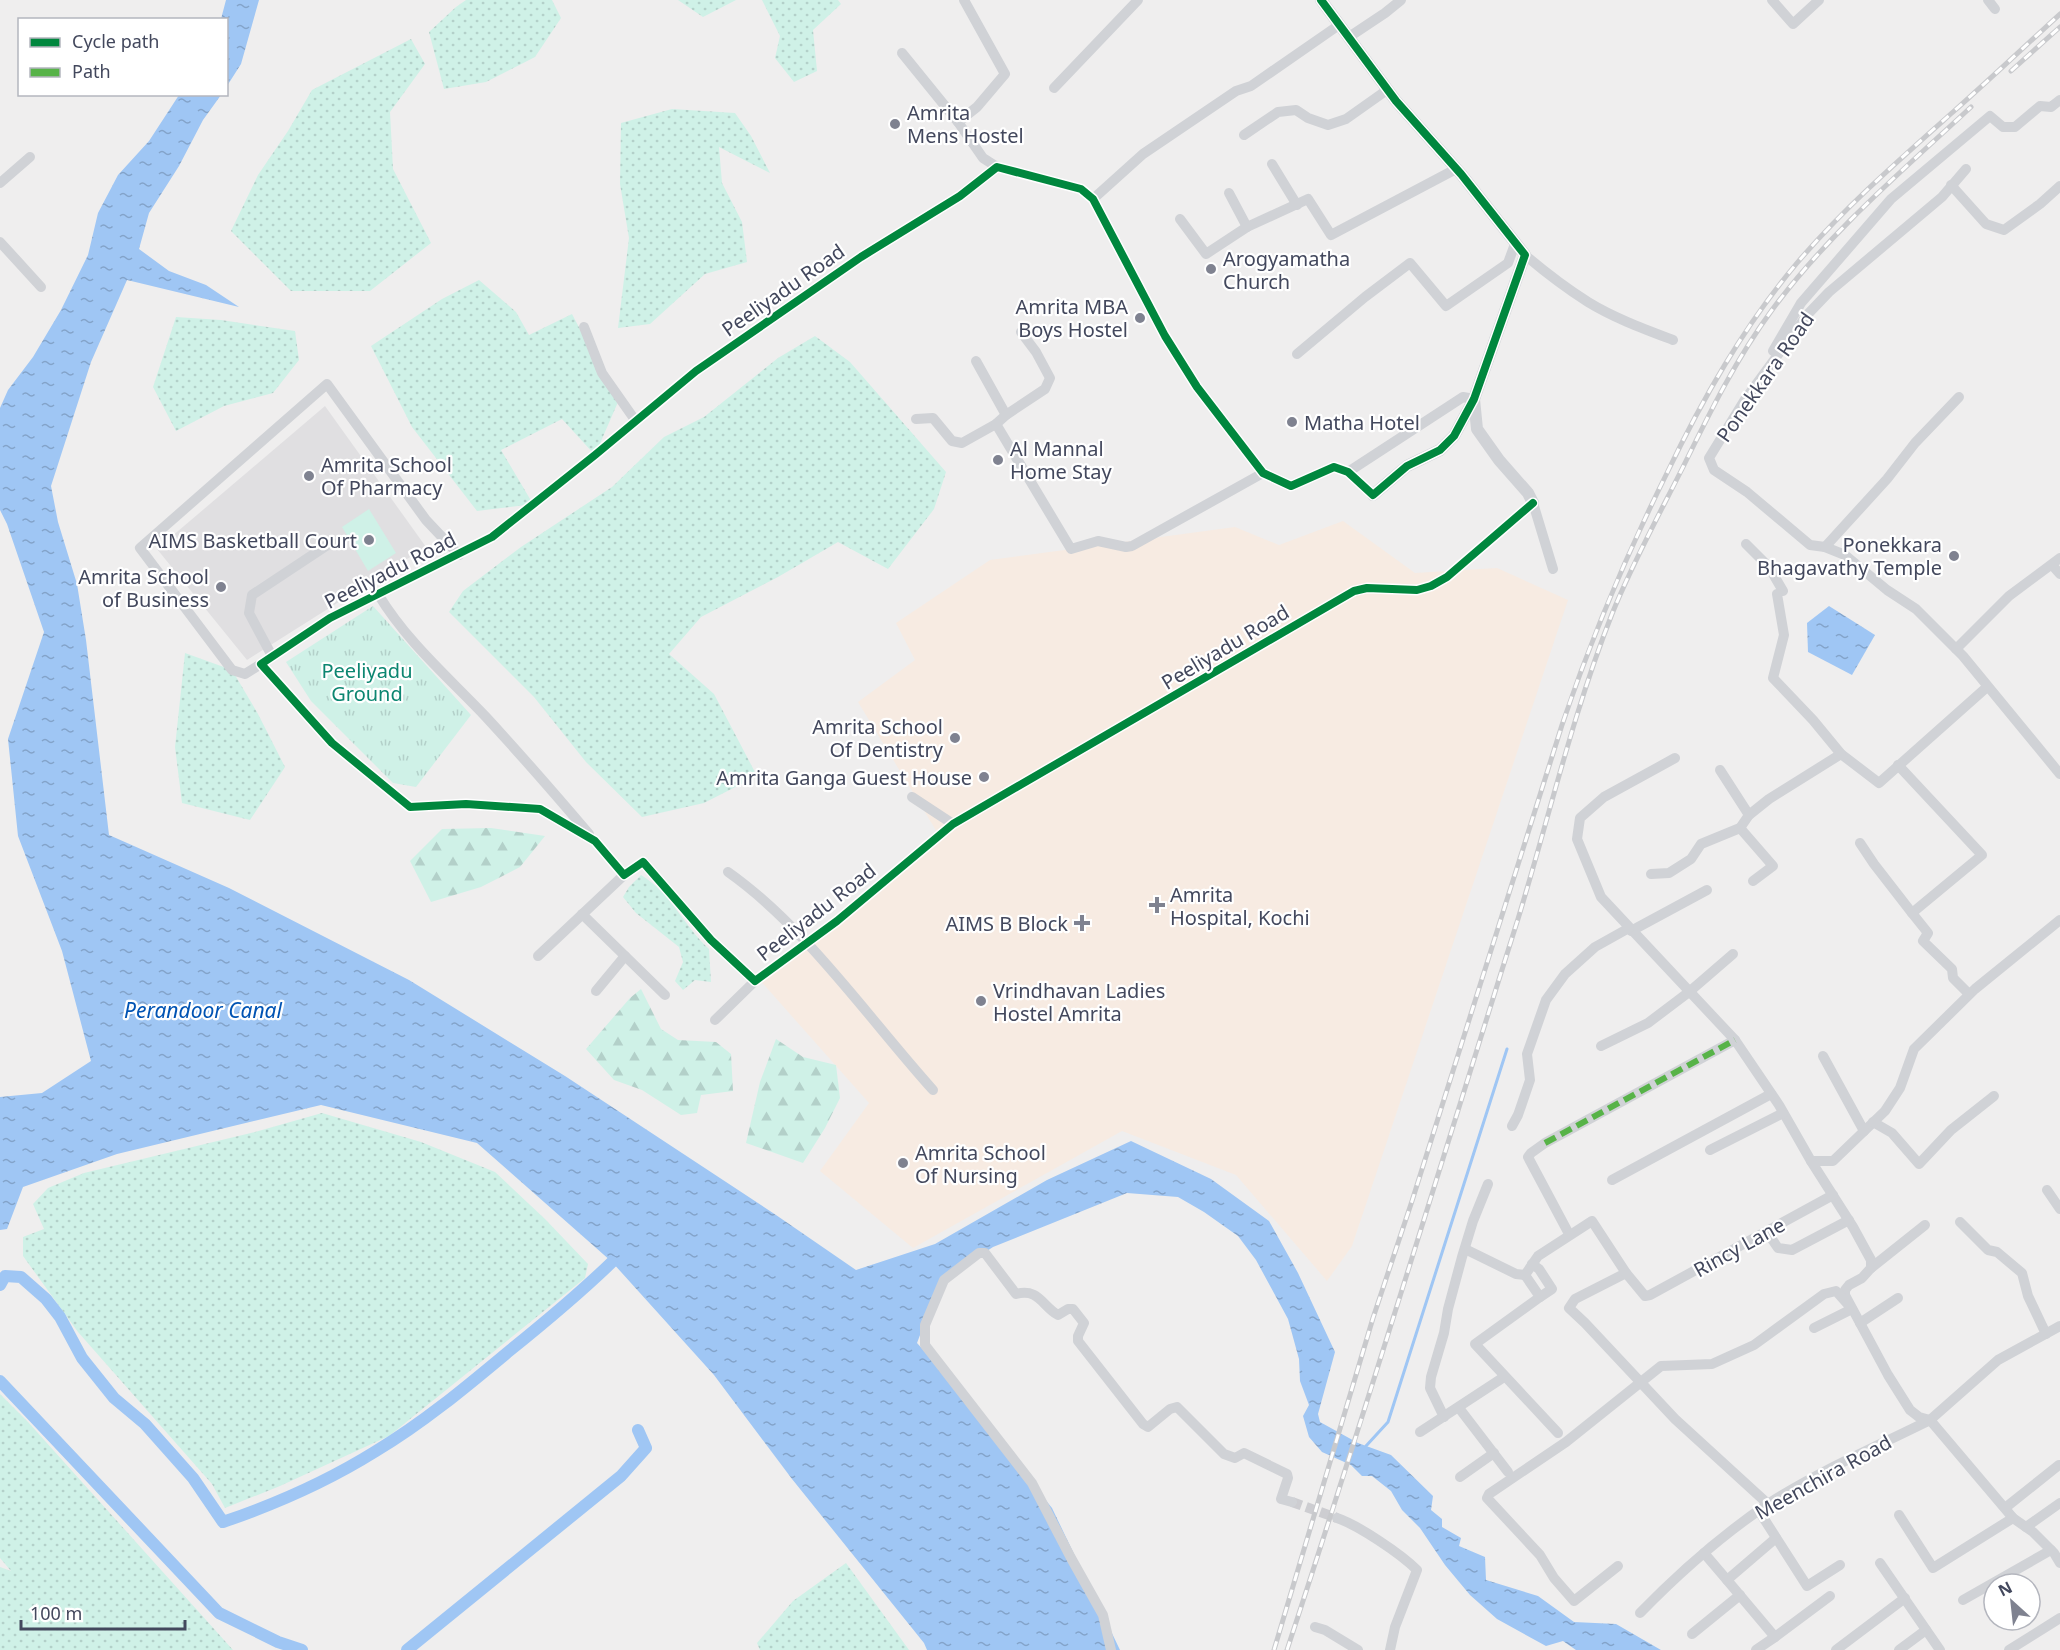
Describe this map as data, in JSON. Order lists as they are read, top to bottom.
{
  "streets": {
    "street": [
      "Peeliyadu Road",
      "Ponekkara Road",
      "Rincy Lane",
      "Meenchira Road"
    ]
  },
  "water": ["Perandoor Canal"],
  "parks": ["Peeliyadu Ground"],
  "places": {
    "other": [
      "Amrita Mens Hostel",
      "Arogyamatha Church",
      "Amrita MBA Boys Hostel",
      "Matha Hotel",
      "Al Mannal Home Stay",
      "Amrita School Of Pharmacy",
      "AIMS Basketball Court",
      "Ponekkara Bhagavathy Temple",
      "Amrita School of Business",
      "Amrita School Of Dentistry",
      "Amrita Ganga Guest House",
      "Vrindhavan Ladies Hostel Amrita",
      "Amrita School Of Nursing"
    ],
    "health": ["Amrita Hospital, Kochi", "AIMS B Block"]
  },
  "legend": ["Cycle path", "Path"],
  "scale_bar": "100 m",
  "north": "top left"
}
